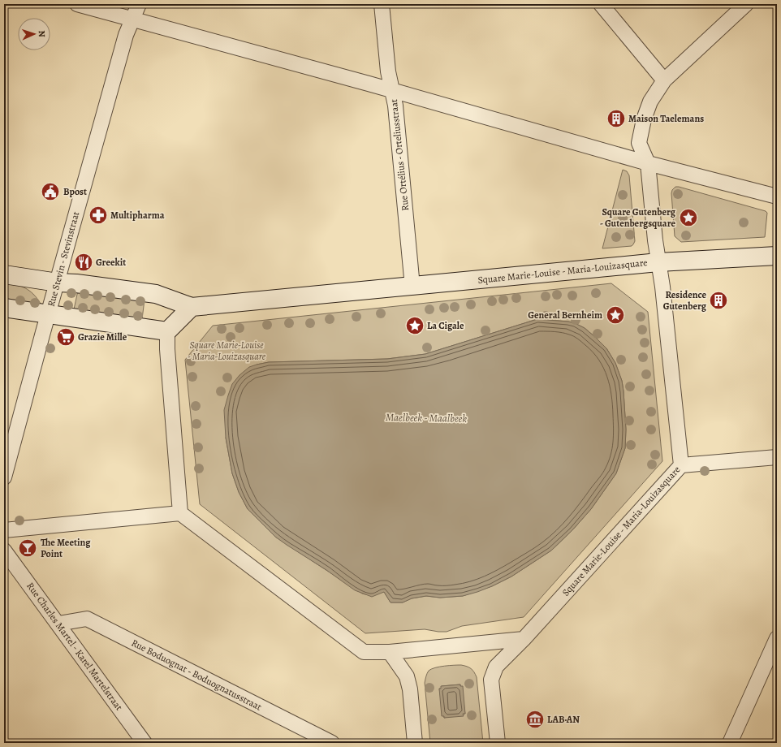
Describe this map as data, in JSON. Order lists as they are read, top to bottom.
{
  "streets": {
    "street": [
      "Rue Ortélius - Orteliusstraat",
      "Rue Stevin - Stevinstraat",
      "Square Marie-Louise - Maria-Louizasquare",
      "Rue Charles Martel - Karel Martelstraat",
      "Rue Boduognat - Boduognatusstraat"
    ]
  },
  "crossings": [
    ["Rue Ortélius - Orteliusstraat", "Square Marie-Louise - Maria-Louizasquare"],
    ["Rue Charles Martel - Karel Martelstraat", "Rue Boduognat - Boduognatusstraat"]
  ],
  "water": ["Maelbeek - Maalbeek"],
  "parks": ["Square Marie-Louise - Maria-Louizasquare"],
  "places": {
    "building": ["Maison Taelemans", "Residence Gutenberg"],
    "public building": ["Bpost"],
    "pharmacy": ["Multipharma"],
    "place": ["Square Gutenberg - Gutenbergsquare", "General Bernheim", "La Cigale"],
    "restaurant": ["Greekit"],
    "supermarket": ["Grazie Mille"],
    "bar": ["The Meeting Point"],
    "museum": ["LAB·AN"]
  },
  "north": "right"
}
